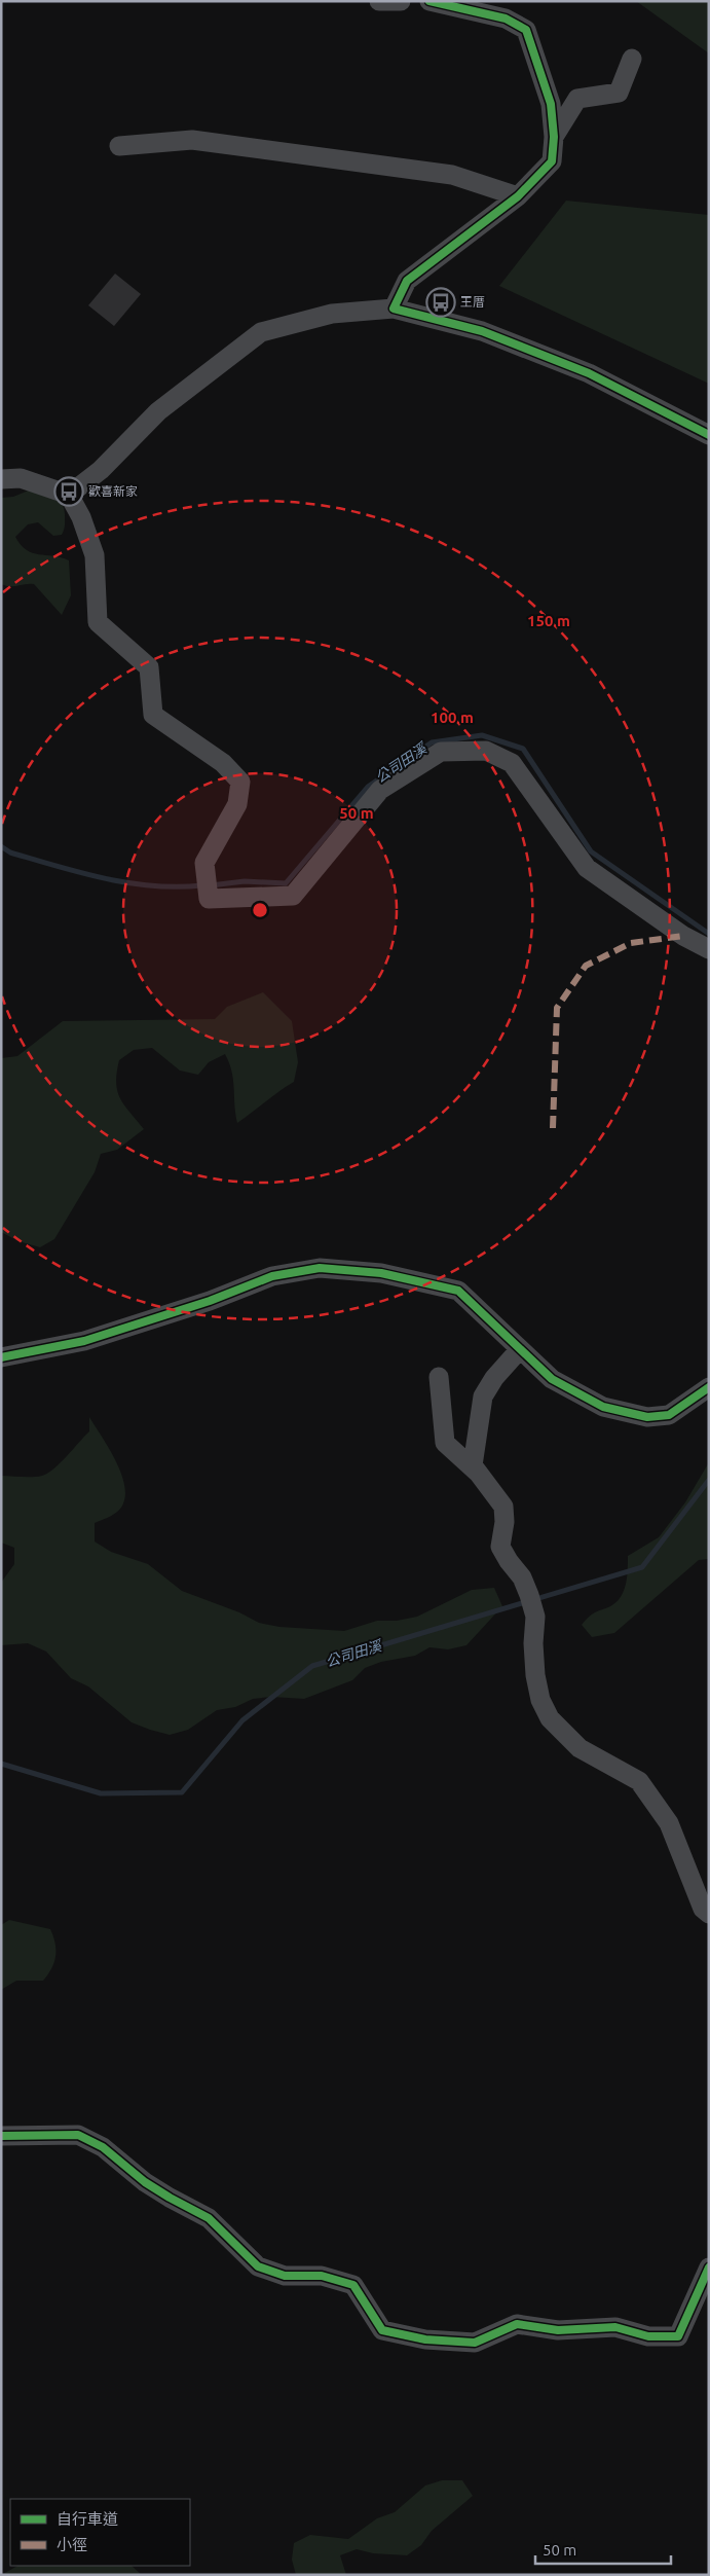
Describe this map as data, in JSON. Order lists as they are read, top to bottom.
{
  "water": ["公司田溪"],
  "places": {
    "bus stop": ["王厝", "歡喜新家"]
  },
  "legend": ["自行車道", "小徑"],
  "scale_bar": "50 m",
  "rings": ["150 m", "100 m", "50 m"]
}
